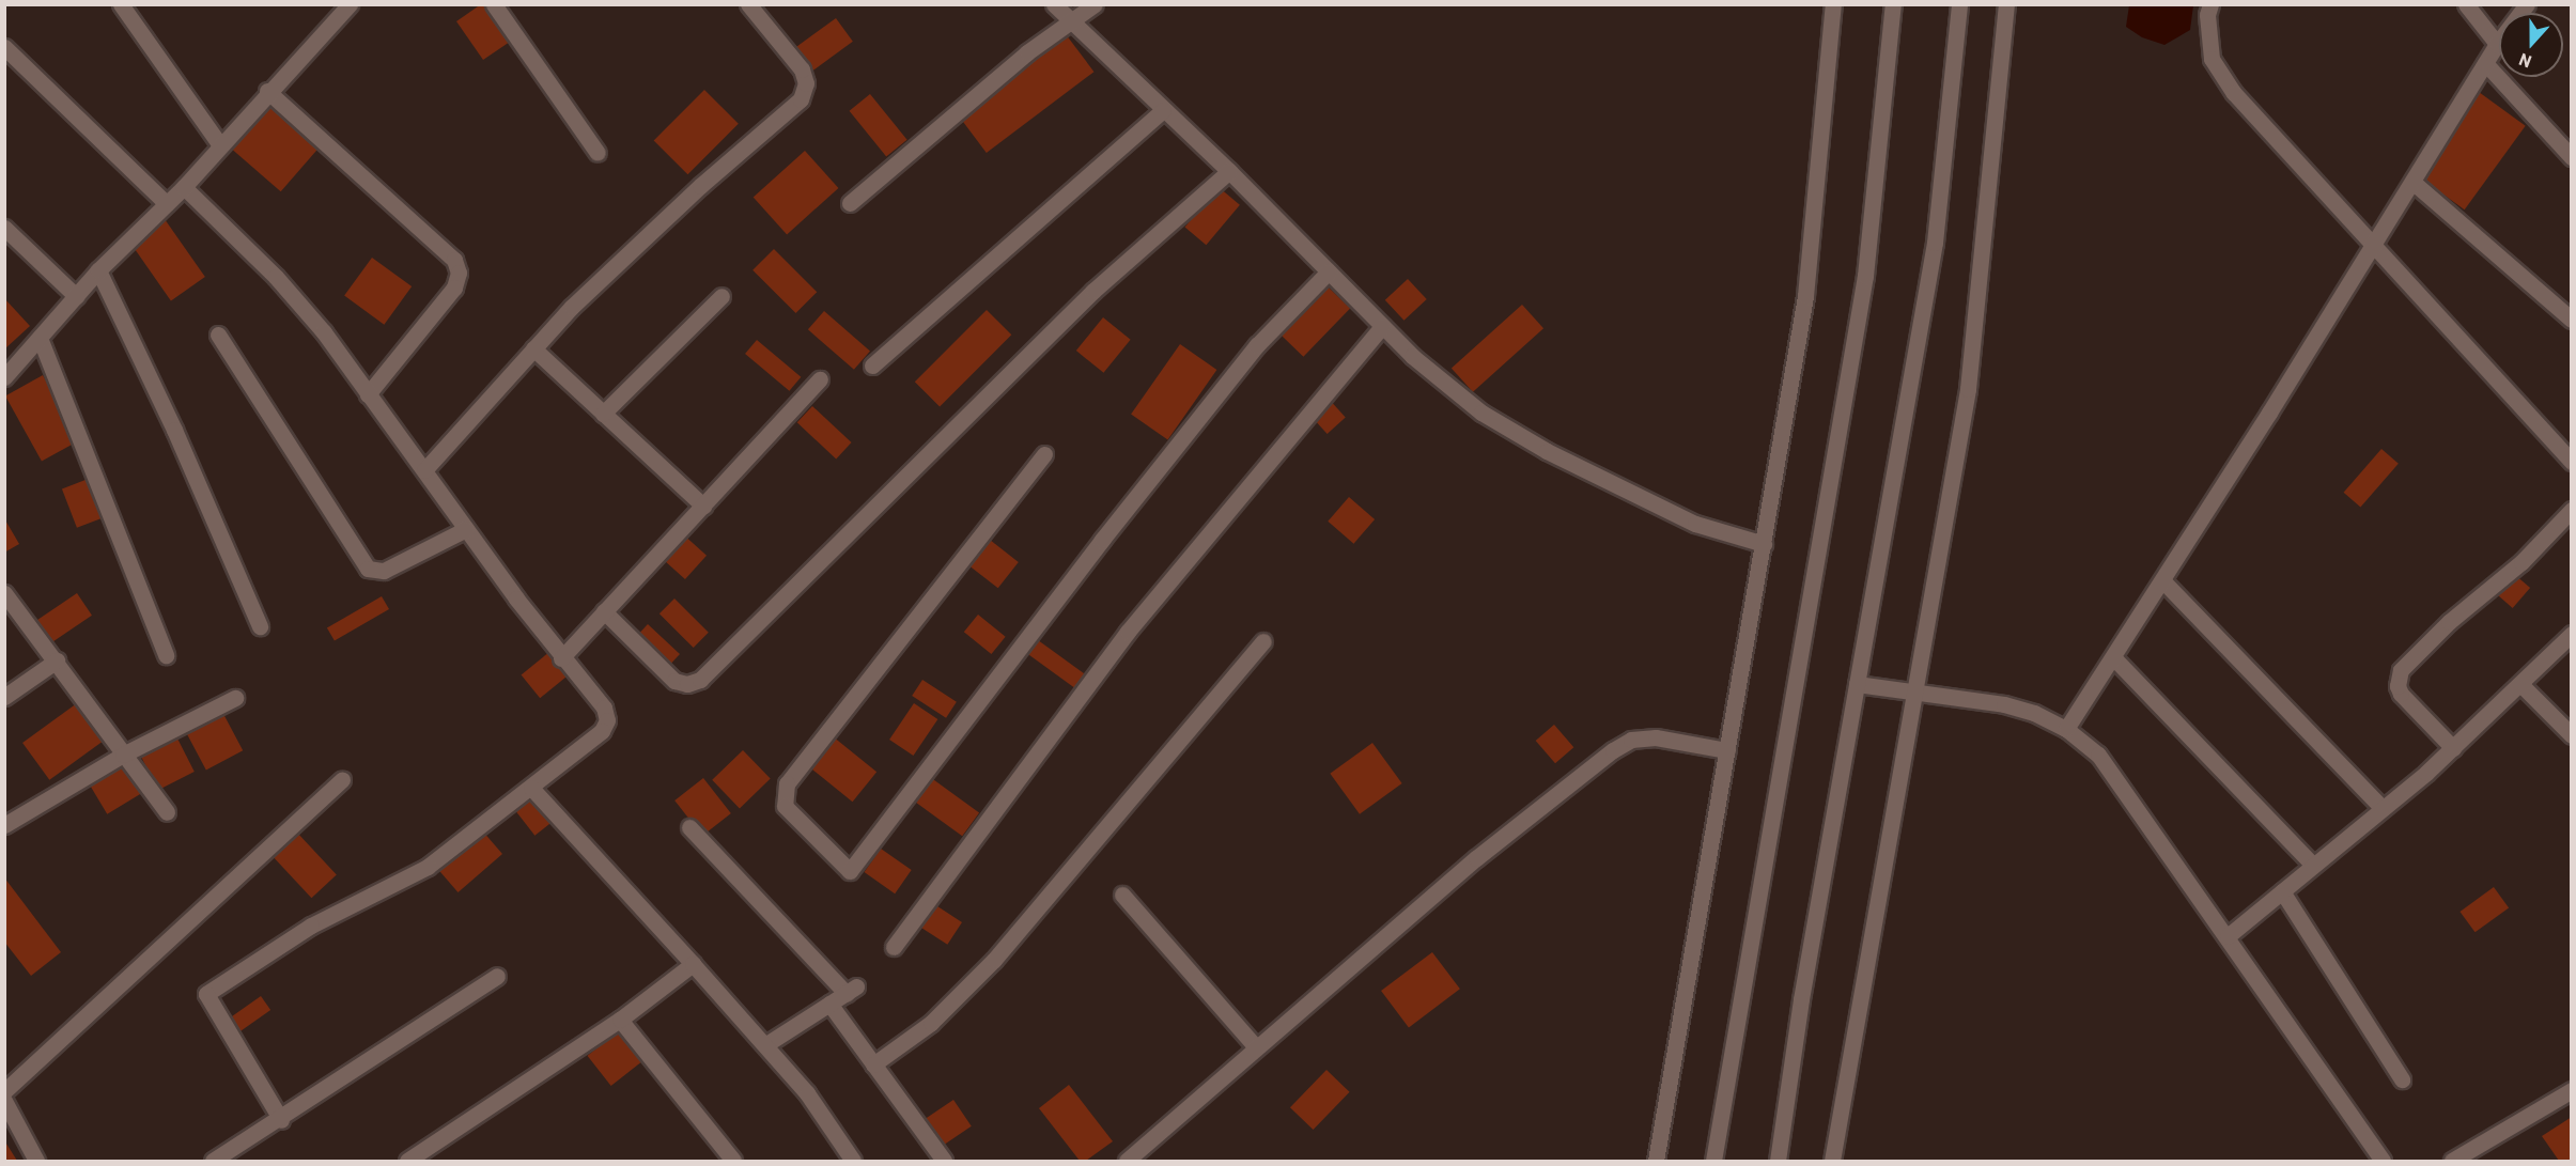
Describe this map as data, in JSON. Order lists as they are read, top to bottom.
{
  "north": "bottom"
}
